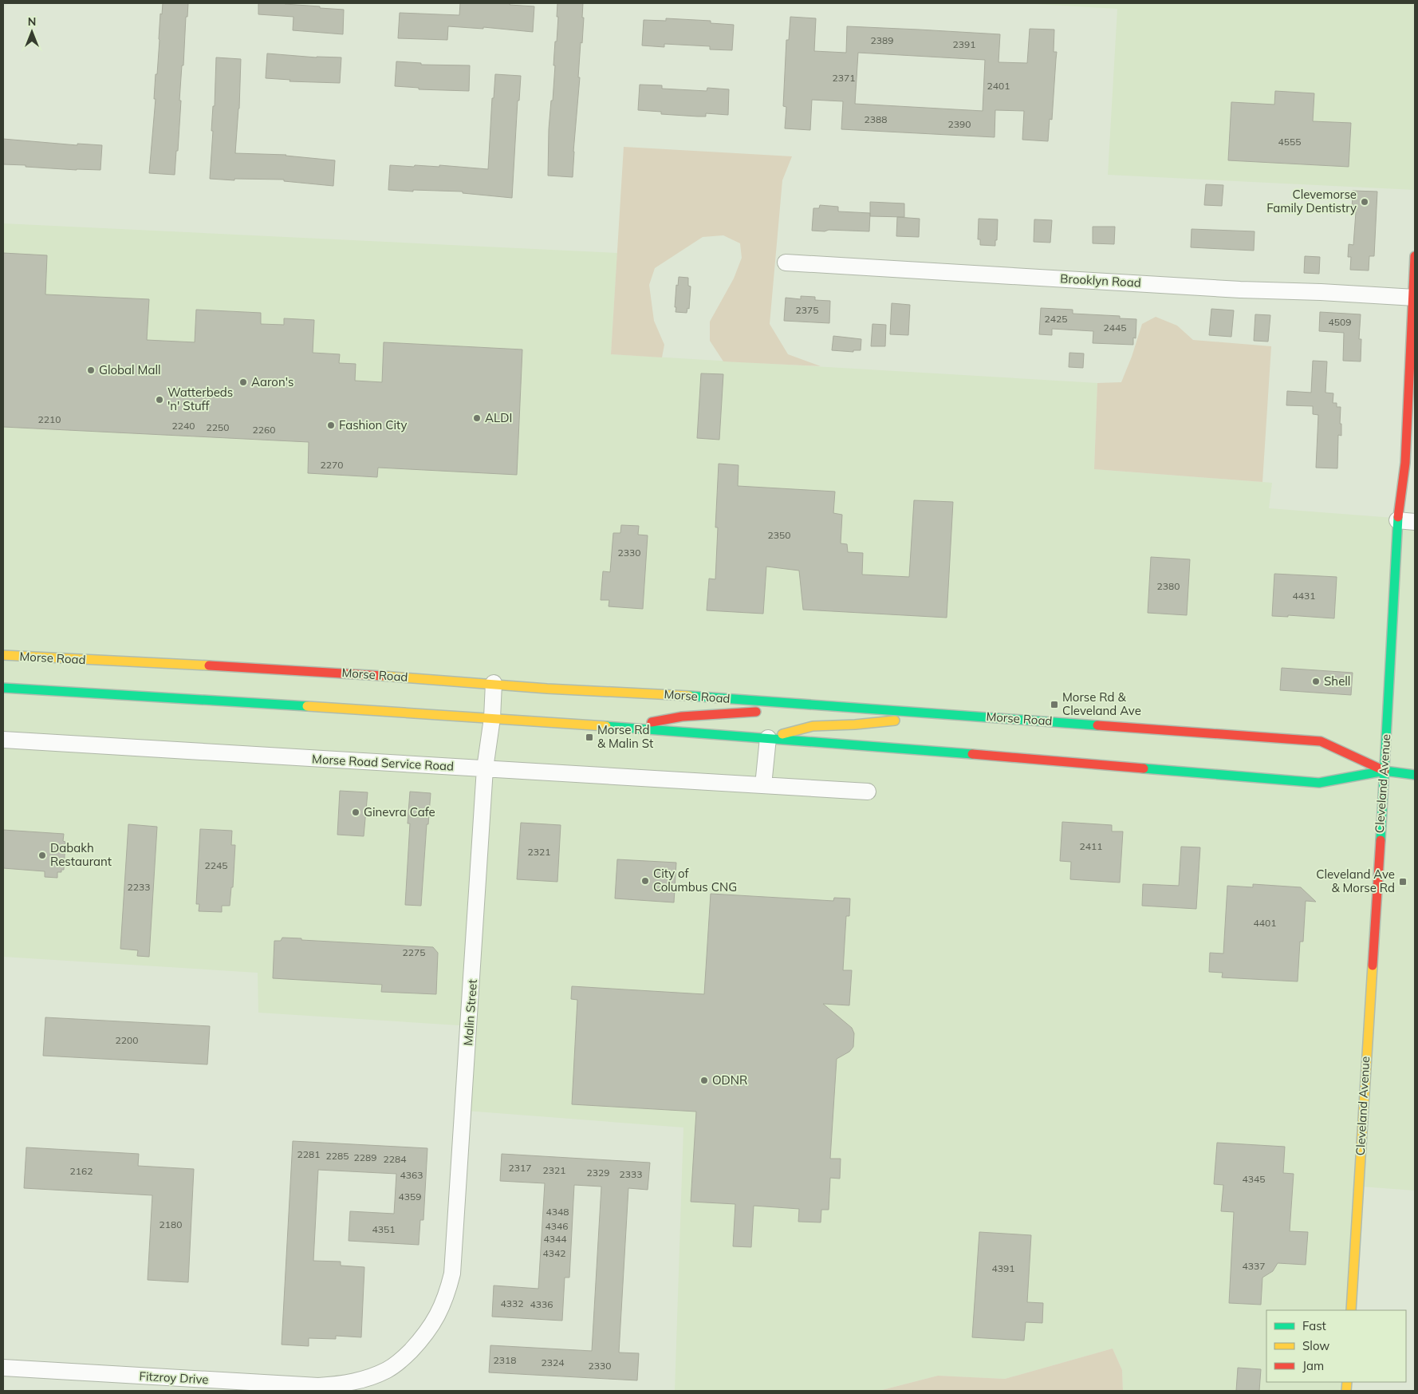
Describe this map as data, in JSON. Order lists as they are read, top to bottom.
{
  "streets": {
    "main road": ["Morse Road", "Cleveland Avenue"],
    "street": [
      "Brooklyn Road",
      "Morse Road Service Road",
      "Malin Street",
      "Fitzroy Drive"
    ]
  },
  "crossings": [
    ["Brooklyn Road", "Cleveland Avenue"],
    ["Morse Road", "Cleveland Avenue"],
    ["Morse Road", "Malin Street"],
    ["Morse Road Service Road", "Malin Street"],
    ["Malin Street", "Fitzroy Drive"]
  ],
  "places": {
    "other": [
      "Clevemorse Family Dentistry",
      "Global Mall",
      "Aaron's",
      "Watterbeds 'n' Stuff",
      "ALDI",
      "Fashion City",
      "Shell",
      "Ginevra Cafe",
      "Dabakh Restaurant",
      "City of Columbus CNG",
      "ODNR"
    ],
    "transit": ["Morse Rd & Cleveland Ave", "Morse Rd & Malin St", "Cleveland Ave & Morse Rd"]
  },
  "house_numbers": [
    "2389",
    "2391",
    "2371",
    "2401",
    "2388",
    "2390",
    "4555",
    "2375",
    "2425",
    "4509",
    "2445",
    "2210",
    "2240",
    "2250",
    "2260",
    "2270",
    "2350",
    "2330",
    "2380",
    "4431",
    "2411",
    "2321",
    "2245",
    "2233",
    "4401",
    "2275",
    "2200",
    "2281",
    "2285",
    "2289",
    "2284",
    "2317",
    "2321",
    "2162",
    "2329",
    "2333",
    "4363",
    "4345",
    "4359",
    "4348",
    "2180",
    "4346",
    "4351",
    "4344",
    "4342",
    "4337",
    "4391",
    "4332",
    "4336",
    "2318",
    "2324",
    "2330"
  ],
  "legend": ["Fast", "Slow", "Jam"],
  "north": "top"
}
